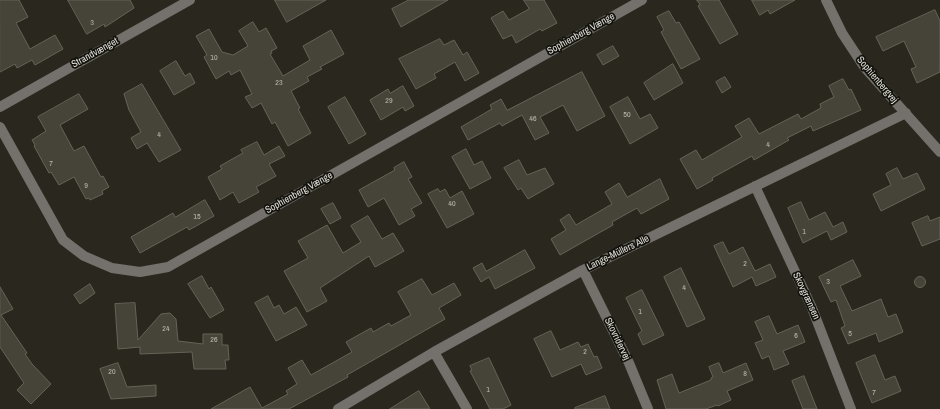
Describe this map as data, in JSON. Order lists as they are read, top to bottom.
{
  "streets": {
    "street": [
      "Sophienberg Vænge",
      "Strandvænget",
      "Sophienbergvej",
      "Lange-Müllers Alle",
      "Skovgrænsen",
      "Skovridervej"
    ]
  },
  "crossings": [
    ["Sophienbergvej", "Lange-Müllers Alle"],
    ["Lange-Müllers Alle", "Skovgrænsen"],
    ["Lange-Müllers Alle", "Skovridervej"]
  ],
  "house_numbers": [
    "3",
    "10",
    "23",
    "29",
    "50",
    "46",
    "4",
    "4",
    "7",
    "9",
    "40",
    "15",
    "1",
    "2",
    "3",
    "4",
    "1",
    "24",
    "5",
    "6",
    "26",
    "2",
    "20",
    "8",
    "1",
    "7"
  ]
}
